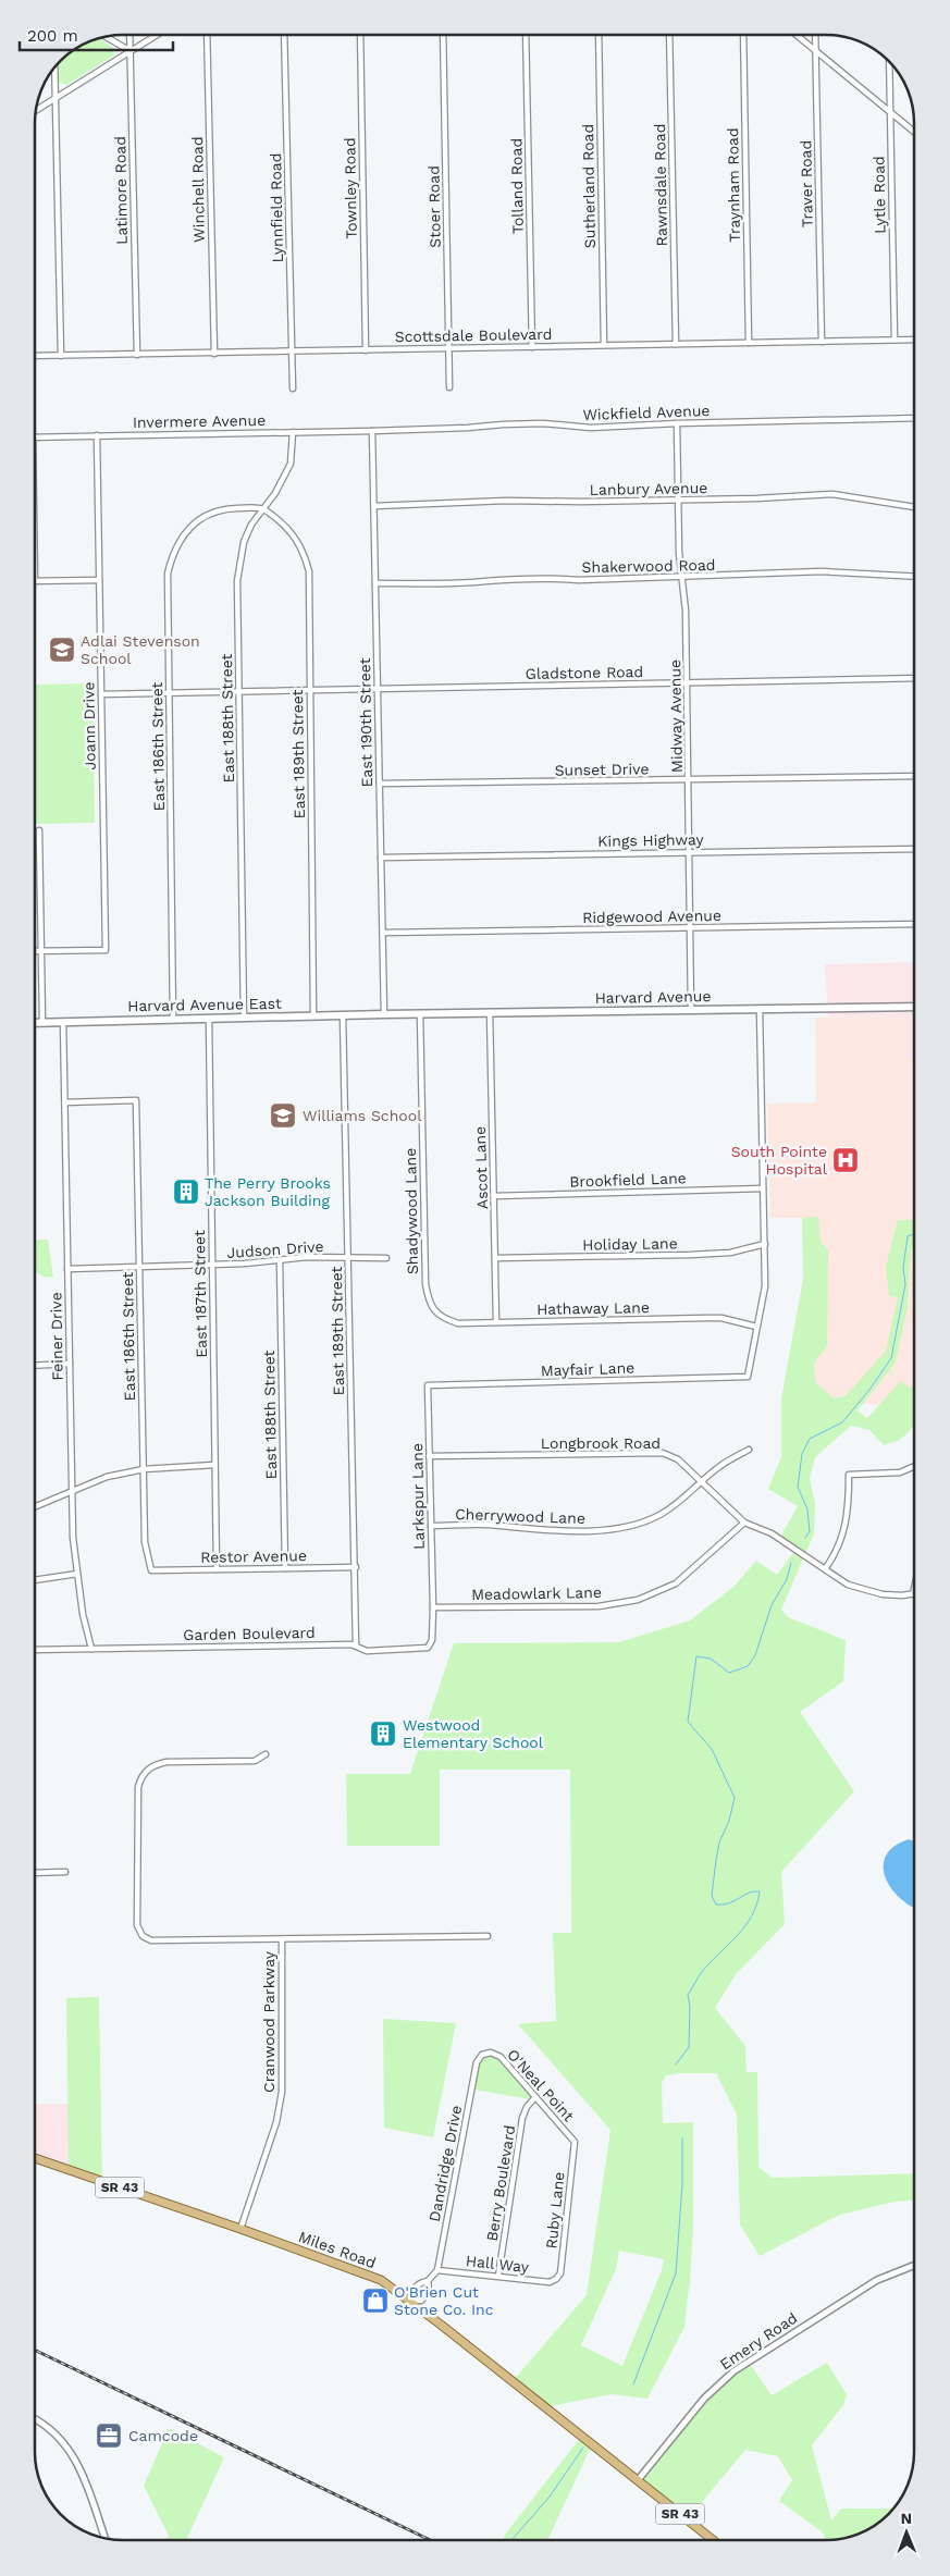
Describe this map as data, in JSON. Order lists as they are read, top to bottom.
{
  "streets": {
    "main road": [
      "Harvard Avenue",
      "Harvard Avenue East",
      "SR 43",
      "Miles Road"
    ],
    "street": [
      "Traver Road",
      "Rawnsdale Road",
      "Traynham Road",
      "Tolland Road",
      "Sutherland Road",
      "Townley Road",
      "Winchell Road",
      "Latimore Road",
      "Lytle Road",
      "Stoer Road",
      "Lynnfield Road",
      "Scottsdale Boulevard",
      "Wickfield Avenue",
      "Invermere Avenue",
      "Lanbury Avenue",
      "Shakerwood Road",
      "Gladstone Road",
      "Midway Avenue",
      "East 188th Street",
      "East 190th Street",
      "Joann Drive",
      "East 186th Street",
      "East 189th Street",
      "Sunset Drive",
      "Kings Highway",
      "Ridgewood Avenue",
      "Ascot Lane",
      "Brookfield Lane",
      "Shadywood Lane",
      "Holiday Lane",
      "Judson Drive",
      "East 187th Street",
      "Hathaway Lane",
      "Feiner Drive",
      "Mayfair Lane",
      "Longbrook Road",
      "Larkspur Lane",
      "Cherrywood Lane",
      "Restor Avenue",
      "Meadowlark Lane",
      "Garden Boulevard",
      "Cranwood Parkway",
      "O'Neal Point",
      "Dandridge Drive",
      "Berry Boulevard",
      "Ruby Lane",
      "Hall Way",
      "Emery Road"
    ]
  },
  "crossings": [
    ["Traver Road", "Scottsdale Boulevard"],
    ["Rawnsdale Road", "Scottsdale Boulevard"],
    ["Traynham Road", "Scottsdale Boulevard"],
    ["Tolland Road", "Scottsdale Boulevard"],
    ["Sutherland Road", "Scottsdale Boulevard"],
    ["Townley Road", "Scottsdale Boulevard"],
    ["Winchell Road", "Scottsdale Boulevard"],
    ["Latimore Road", "Scottsdale Boulevard"],
    ["Lytle Road", "Scottsdale Boulevard"],
    ["Stoer Road", "Scottsdale Boulevard"],
    ["Lynnfield Road", "Scottsdale Boulevard"],
    ["Wickfield Avenue", "Invermere Avenue"],
    ["Wickfield Avenue", "Midway Avenue"],
    ["Wickfield Avenue", "East 190th Street"],
    ["Invermere Avenue", "East 188th Street"],
    ["Invermere Avenue", "East 190th Street"],
    ["Invermere Avenue", "Joann Drive"],
    ["Lanbury Avenue", "Midway Avenue"],
    ["Lanbury Avenue", "East 190th Street"],
    ["Shakerwood Road", "Midway Avenue"],
    ["Shakerwood Road", "East 190th Street"],
    ["Gladstone Road", "Midway Avenue"],
    ["Gladstone Road", "East 188th Street"],
    ["Gladstone Road", "East 190th Street"],
    ["Gladstone Road", "Joann Drive"],
    ["Gladstone Road", "East 186th Street"],
    ["Gladstone Road", "East 189th Street"],
    ["Midway Avenue", "Sunset Drive"],
    ["Midway Avenue", "Kings Highway"],
    ["Midway Avenue", "Ridgewood Avenue"],
    ["Midway Avenue", "Harvard Avenue"],
    ["East 188th Street", "East 186th Street"],
    ["East 188th Street", "East 189th Street"],
    ["East 188th Street", "Harvard Avenue East"],
    ["East 188th Street", "Judson Drive"],
    ["East 188th Street", "Restor Avenue"],
    ["East 190th Street", "Sunset Drive"],
    ["East 190th Street", "Kings Highway"],
    ["East 190th Street", "Ridgewood Avenue"],
    ["East 190th Street", "Harvard Avenue"],
    ["East 190th Street", "Harvard Avenue East"],
    ["East 186th Street", "East 189th Street"],
    ["East 186th Street", "Harvard Avenue East"],
    ["East 186th Street", "Judson Drive"],
    ["East 186th Street", "Feiner Drive"],
    ["East 186th Street", "Restor Avenue"],
    ["East 189th Street", "Harvard Avenue East"],
    ["East 189th Street", "Judson Drive"],
    ["East 189th Street", "Restor Avenue"],
    ["East 189th Street", "Garden Boulevard"],
    ["Harvard Avenue", "Harvard Avenue East"],
    ["Harvard Avenue", "Ascot Lane"],
    ["Harvard Avenue", "Shadywood Lane"],
    ["Harvard Avenue East", "East 187th Street"],
    ["Harvard Avenue East", "Feiner Drive"],
    ["Ascot Lane", "Brookfield Lane"],
    ["Ascot Lane", "Holiday Lane"],
    ["Ascot Lane", "Hathaway Lane"],
    ["Shadywood Lane", "Hathaway Lane"],
    ["Judson Drive", "East 187th Street"],
    ["Judson Drive", "Feiner Drive"],
    ["East 187th Street", "Restor Avenue"],
    ["Hathaway Lane", "Mayfair Lane"],
    ["Feiner Drive", "Garden Boulevard"],
    ["Mayfair Lane", "Larkspur Lane"],
    ["Longbrook Road", "Larkspur Lane"],
    ["Longbrook Road", "Cherrywood Lane"],
    ["Longbrook Road", "Meadowlark Lane"],
    ["Larkspur Lane", "Cherrywood Lane"],
    ["Larkspur Lane", "Meadowlark Lane"],
    ["Larkspur Lane", "Garden Boulevard"],
    ["Meadowlark Lane", "Garden Boulevard"],
    ["Cranwood Parkway", "Miles Road"],
    ["O'Neal Point", "Dandridge Drive"],
    ["O'Neal Point", "Berry Boulevard"],
    ["O'Neal Point", "Ruby Lane"],
    ["Dandridge Drive", "Hall Way"],
    ["Berry Boulevard", "Hall Way"],
    ["Ruby Lane", "Hall Way"],
    ["Miles Road", "Emery Road"]
  ],
  "places": {
    "school or university": ["Adlai Stevenson School", "Williams School"],
    "hospital": ["South Pointe Hospital"],
    "building": ["The Perry Brooks Jackson Building", "Westwood Elementary School"],
    "shop": ["O'Brien Cut Stone Co. Inc"],
    "office": ["Camcode"]
  },
  "scale_bar": "200 m",
  "north": "top"
}
